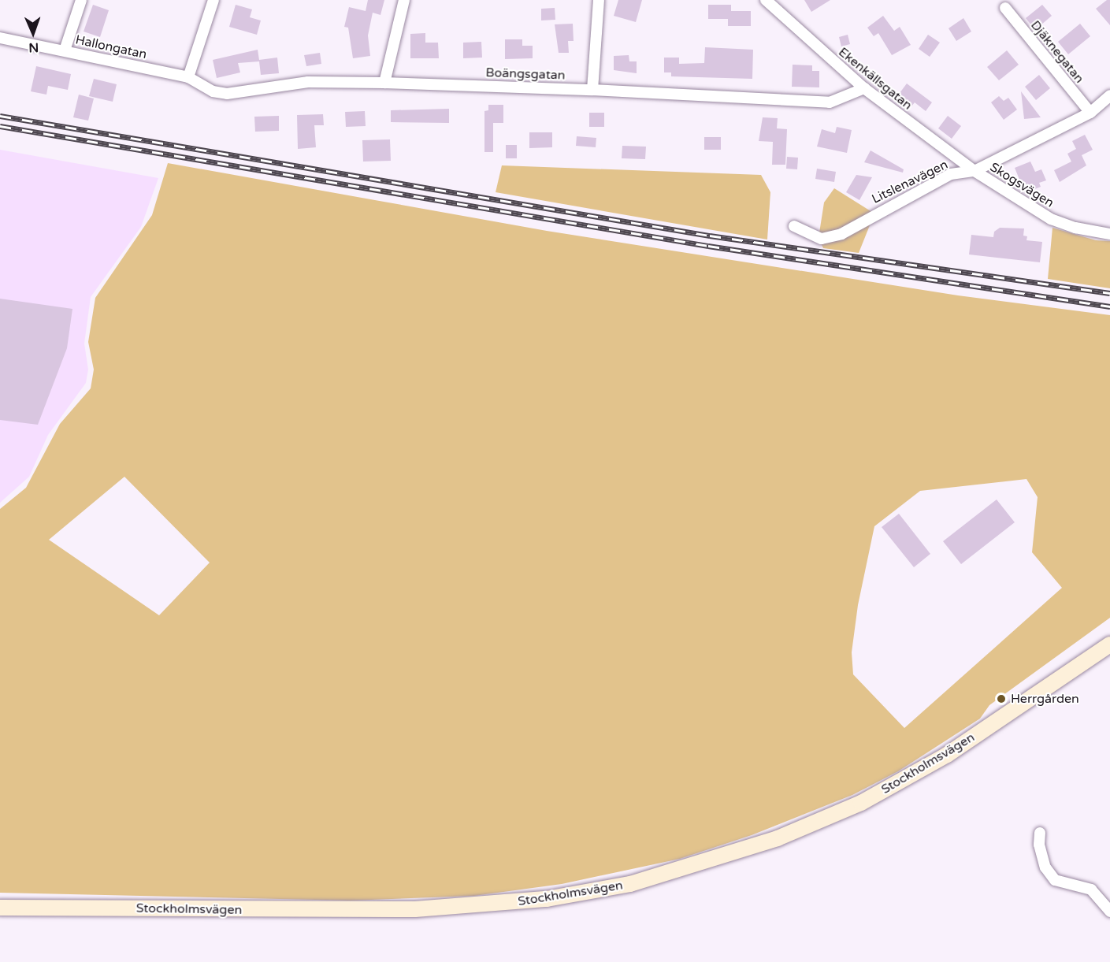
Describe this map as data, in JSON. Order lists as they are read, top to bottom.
{
  "streets": {
    "main road": ["Stockholmsvägen"],
    "street": [
      "Hallongatan",
      "Djäknegatan",
      "Boängsgatan",
      "Ekenkällsgatan",
      "Litslenavägen",
      "Skogsvägen"
    ]
  },
  "crossings": [
    ["Hallongatan", "Boängsgatan"],
    ["Djäknegatan", "Litslenavägen"],
    ["Boängsgatan", "Ekenkällsgatan"],
    ["Ekenkällsgatan", "Litslenavägen"],
    ["Ekenkällsgatan", "Skogsvägen"],
    ["Litslenavägen", "Skogsvägen"]
  ],
  "places": ["Herrgården"],
  "north": "bottom"
}
